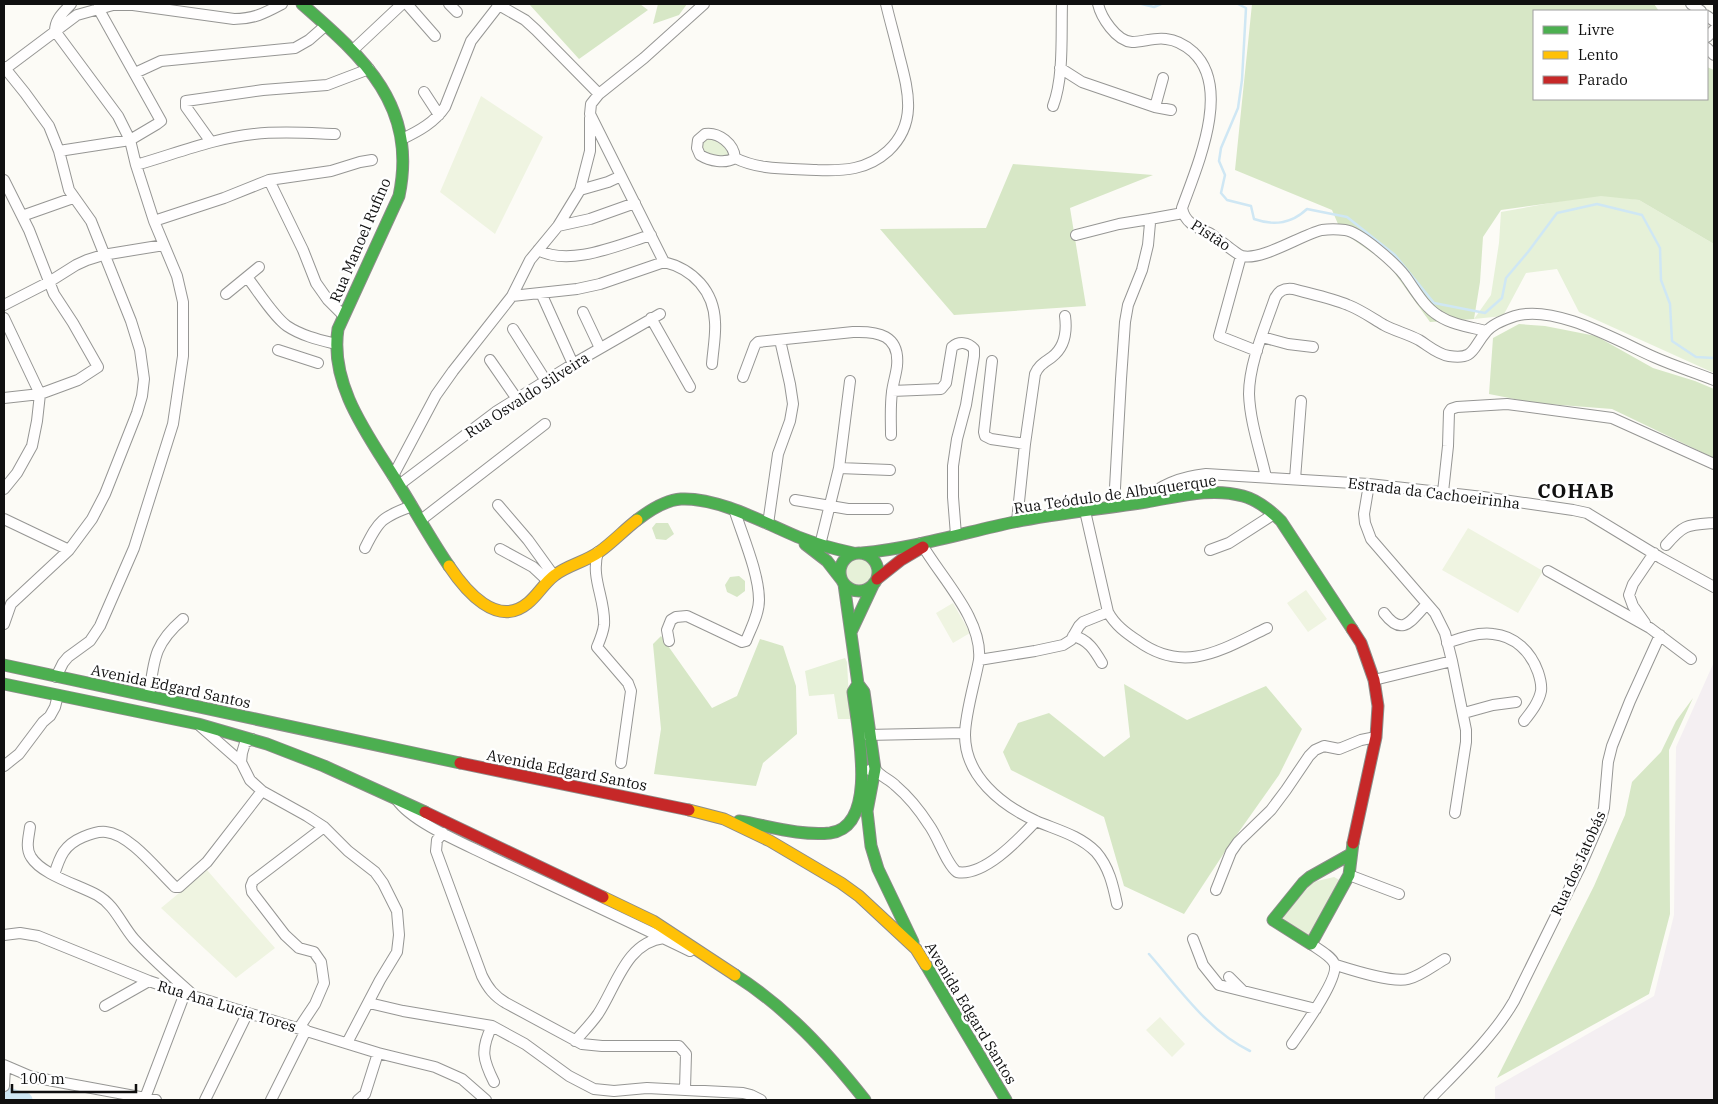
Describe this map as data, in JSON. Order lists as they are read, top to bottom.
{
  "streets": {
    "main road": ["Rua Manoel Rufino", "Rua Teódulo de Albuquerque", "Avenida Edgard Santos"],
    "street": [
      "Pistão",
      "Rua Osvaldo Silveira",
      "Estrada da Cachoeirinha",
      "Rua dos Jatobás",
      "Rua Ana Lucia Tores"
    ]
  },
  "crossings": [
    ["Rua Manoel Rufino", "Rua Teódulo de Albuquerque"],
    ["Rua Osvaldo Silveira", "Rua Teódulo de Albuquerque"],
    ["Estrada da Cachoeirinha", "Rua Teódulo de Albuquerque"]
  ],
  "districts": ["COHAB"],
  "legend": ["Livre", "Lento", "Parado"],
  "scale_bar": "100 m"
}
